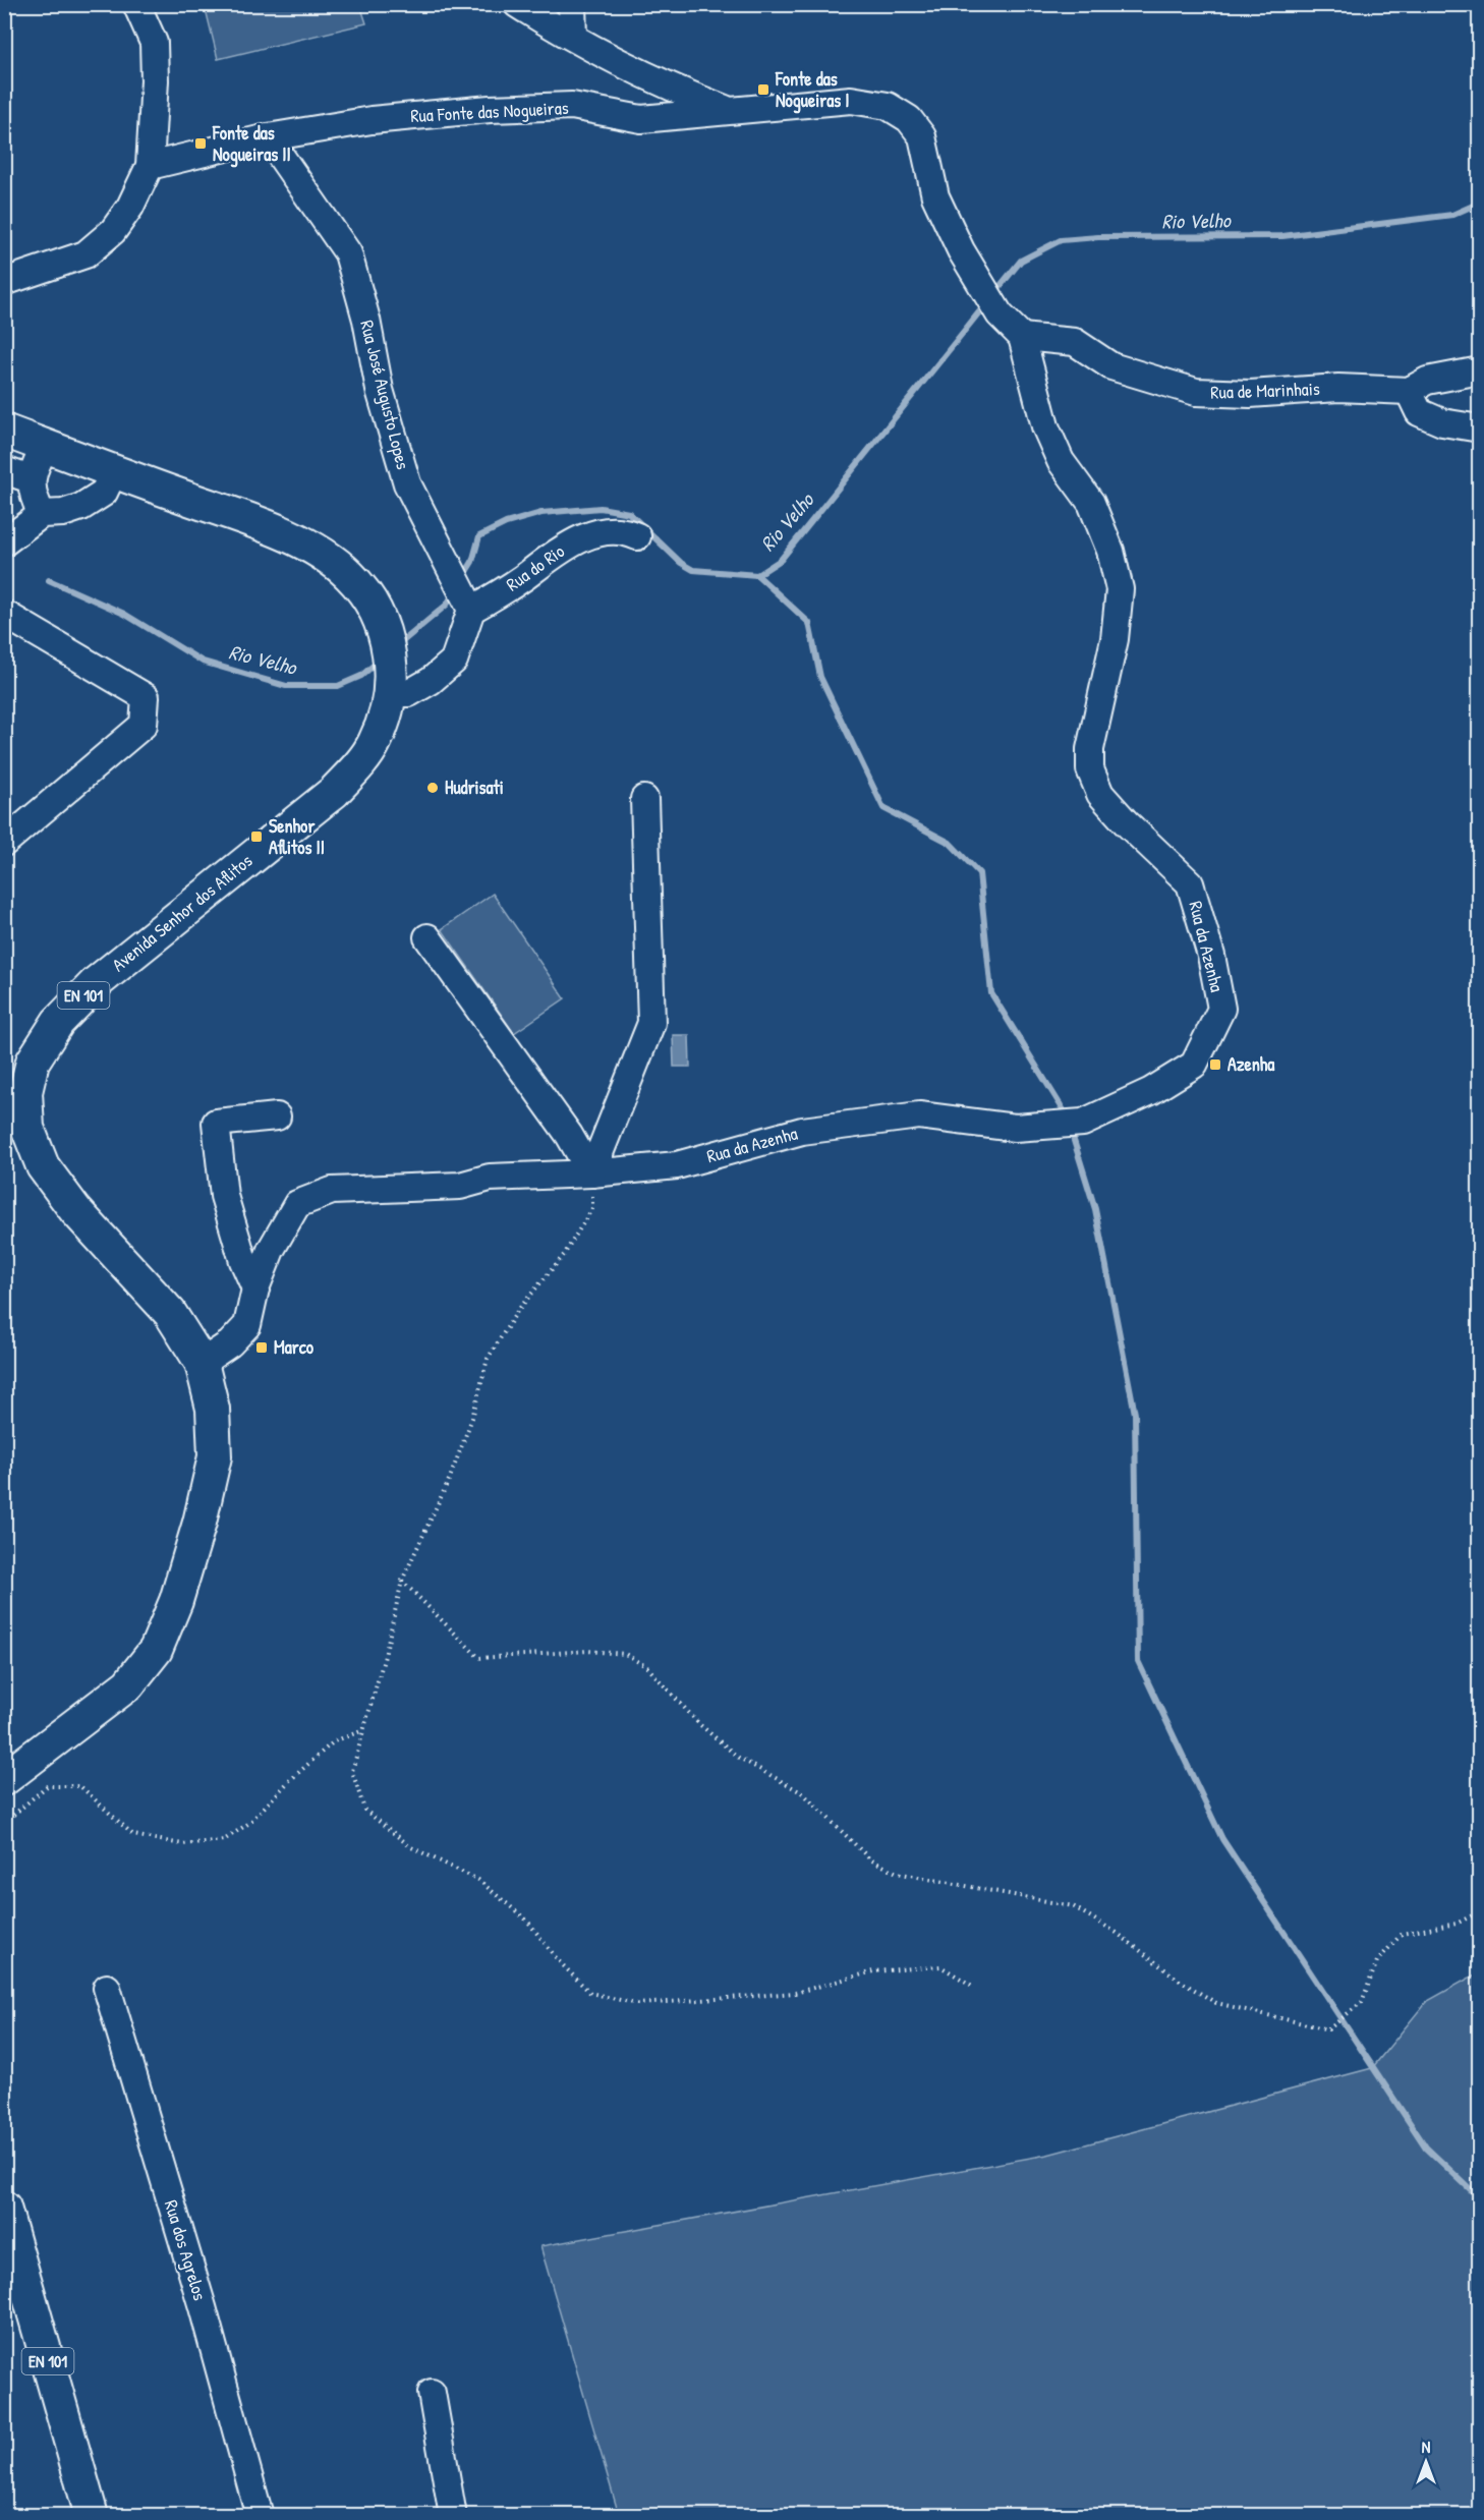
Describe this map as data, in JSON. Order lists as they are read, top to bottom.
{
  "streets": {
    "main road": ["Avenida Senhor dos Aflitos", "EN 101"],
    "street": [
      "Rua Fonte das Nogueiras",
      "Rua de Marinhais",
      "Rua José Augusto Lopes",
      "Rua do Rio",
      "Rua da Azenha",
      "Rua dos Agrelos"
    ]
  },
  "crossings": [
    ["Rua Fonte das Nogueiras", "Rua de Marinhais"],
    ["Rua Fonte das Nogueiras", "Rua José Augusto Lopes"],
    ["Rua Fonte das Nogueiras", "Rua da Azenha"],
    ["Rua de Marinhais", "Rua da Azenha"],
    ["Rua José Augusto Lopes", "Rua do Rio"],
    ["Avenida Senhor dos Aflitos", "Rua da Azenha"]
  ],
  "water": ["Rio Velho"],
  "places": {
    "transit": [
      "Fonte das Nogueiras I",
      "Fonte das Nogueiras II",
      "Senhor Aflitos II",
      "Azenha",
      "Marco"
    ],
    "other": ["Hudrisati"]
  },
  "north": "top"
}
